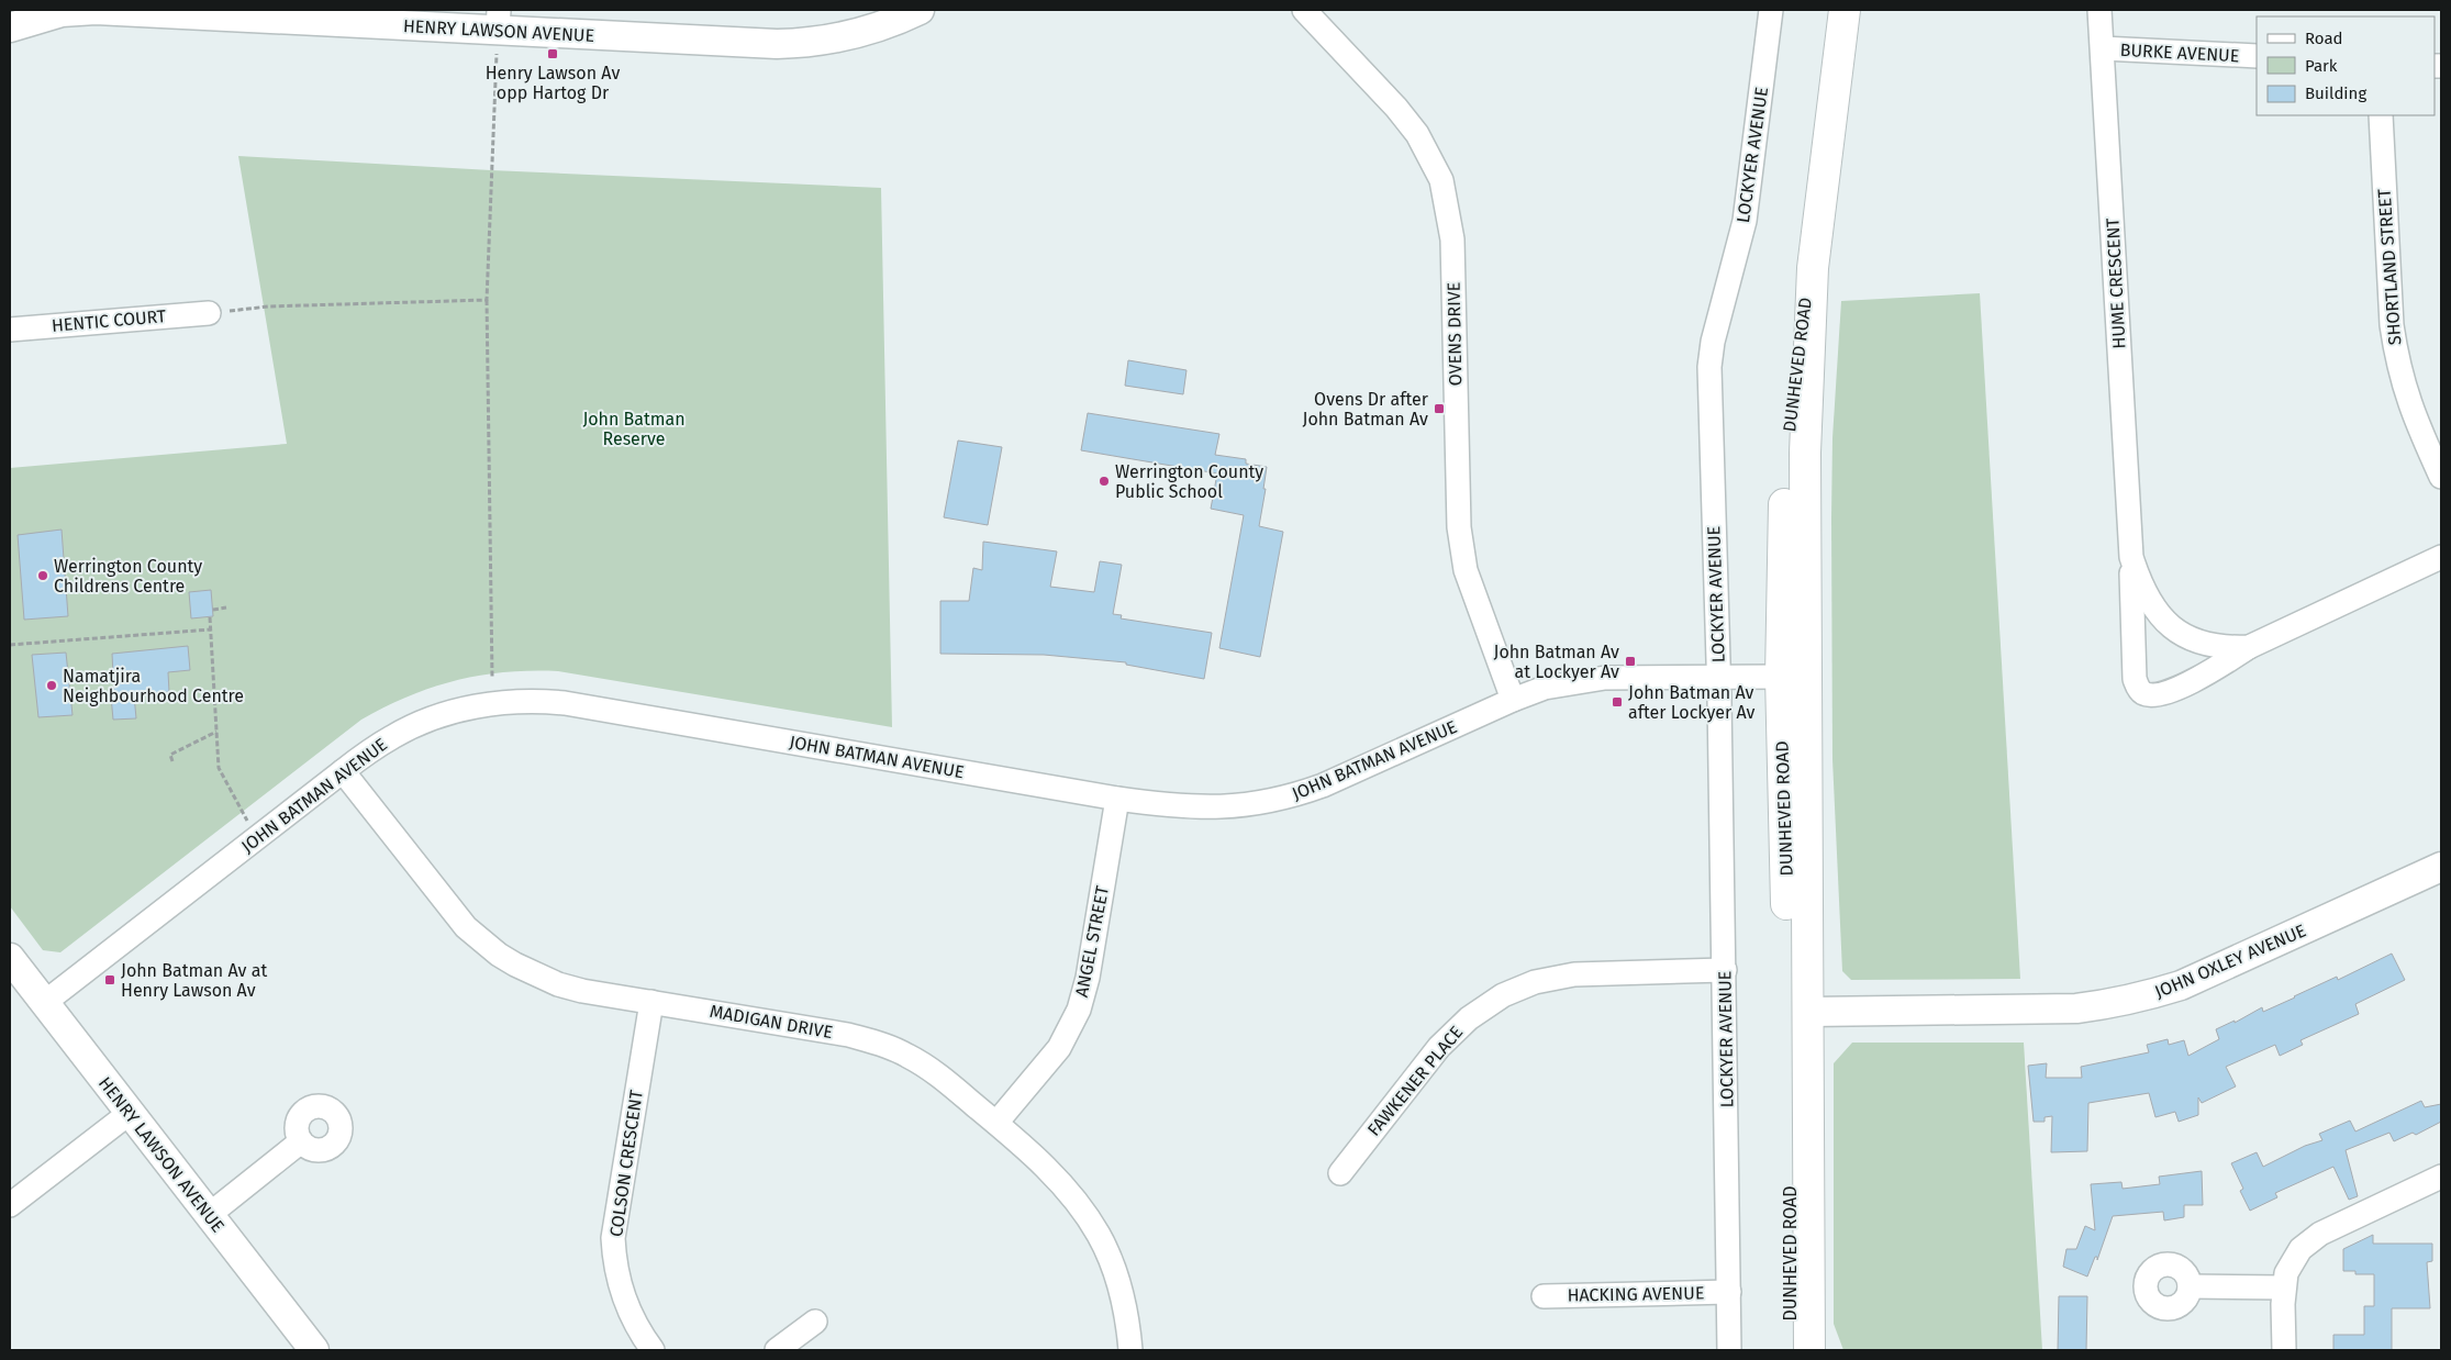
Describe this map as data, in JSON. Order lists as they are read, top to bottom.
{
  "streets": {
    "main road": ["DUNHEVED ROAD"],
    "street": [
      "HENRY LAWSON AVENUE",
      "BURKE AVENUE",
      "LOCKYER AVENUE",
      "SHORTLAND STREET",
      "HUME CRESCENT",
      "HENTIC COURT",
      "OVENS DRIVE",
      "JOHN BATMAN AVENUE",
      "ANGEL STREET",
      "JOHN OXLEY AVENUE",
      "MADIGAN DRIVE",
      "FAWKENER PLACE",
      "COLSON CRESCENT",
      "HACKING AVENUE"
    ]
  },
  "crossings": [
    ["HENRY LAWSON AVENUE", "JOHN BATMAN AVENUE"],
    ["BURKE AVENUE", "HUME CRESCENT"],
    ["LOCKYER AVENUE", "JOHN BATMAN AVENUE"],
    ["LOCKYER AVENUE", "FAWKENER PLACE"],
    ["LOCKYER AVENUE", "HACKING AVENUE"],
    ["OVENS DRIVE", "JOHN BATMAN AVENUE"],
    ["DUNHEVED ROAD", "JOHN BATMAN AVENUE"],
    ["DUNHEVED ROAD", "JOHN OXLEY AVENUE"],
    ["JOHN BATMAN AVENUE", "ANGEL STREET"],
    ["JOHN BATMAN AVENUE", "MADIGAN DRIVE"],
    ["ANGEL STREET", "MADIGAN DRIVE"],
    ["MADIGAN DRIVE", "COLSON CRESCENT"]
  ],
  "parks": ["John Batman Reserve"],
  "places": {
    "transit": [
      "Henry Lawson Av opp Hartog Dr",
      "Ovens Dr after John Batman Av",
      "John Batman Av at Lockyer Av",
      "John Batman Av after Lockyer Av",
      "John Batman Av at Henry Lawson Av"
    ],
    "other": ["Werrington County Public School", "Werrington County Childrens Centre", "Namatjira Neighbourhood Centre"]
  },
  "legend": ["Road", "Park", "Building"]
}
